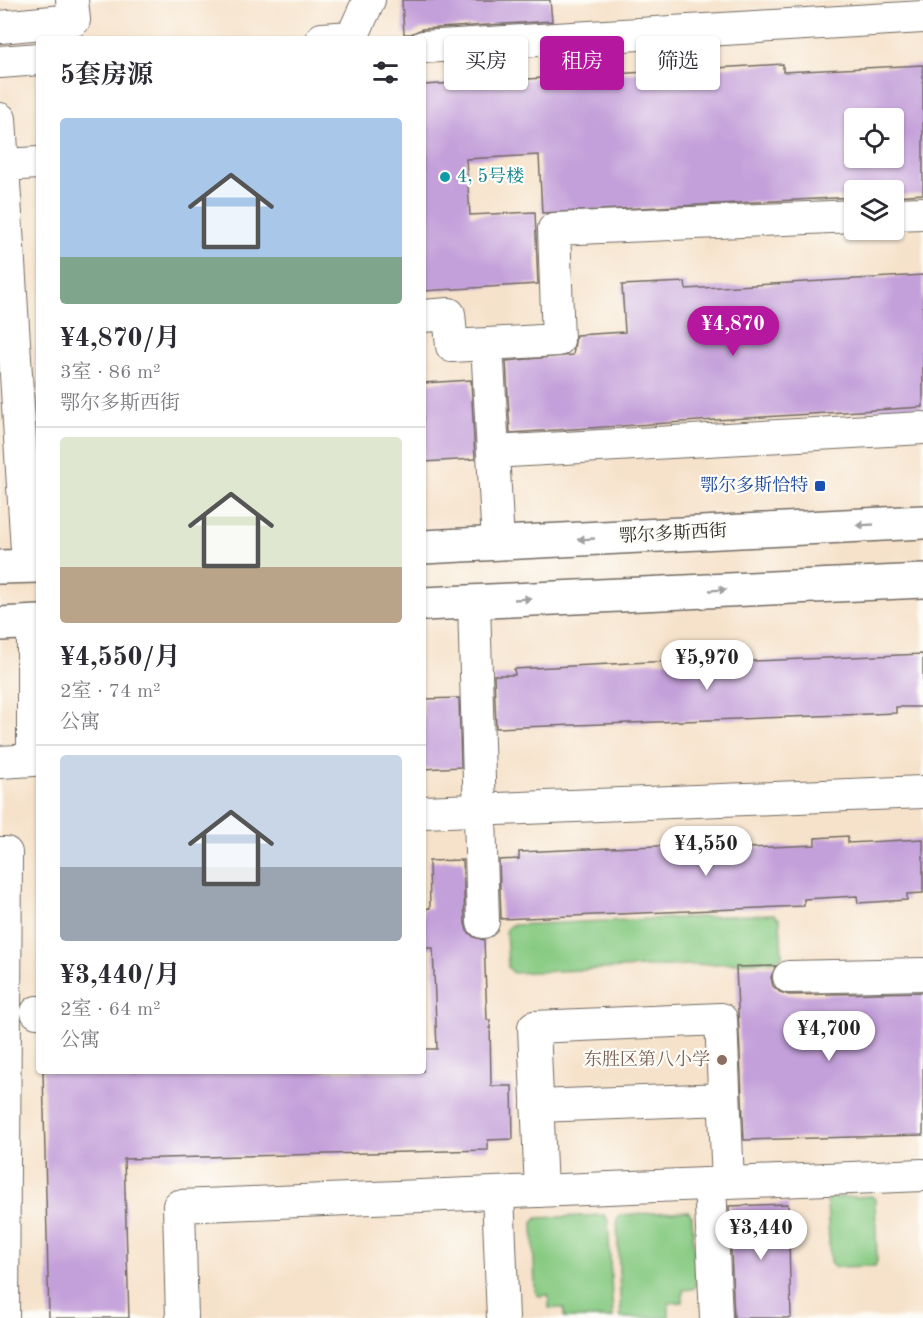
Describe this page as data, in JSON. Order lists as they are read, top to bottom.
{
  "streets": {
    "main road": ["鄂尔多斯西街"]
  },
  "places": {
    "other": ["4, 5号楼", "东胜区第八小学"],
    "transit": ["鄂尔多斯恰特"]
  },
  "page": {
    "chip": ["买房", "租房", "筛选"],
    "heading": "5套房源",
    "list": [
      {
        "name": "¥4,870/月",
        "note": "3室 · 86 m² · 鄂尔多斯西街"
      },
      {
        "name": "¥4,550/月",
        "note": "2室 · 74 m² · 公寓"
      },
      {
        "name": "¥3,440/月",
        "note": "2室 · 64 m² · 公寓"
      }
    ],
    "price": [
      "¥4,870",
      "¥5,970",
      "¥4,550",
      "¥4,700",
      "¥3,440"
    ]
  }
}
